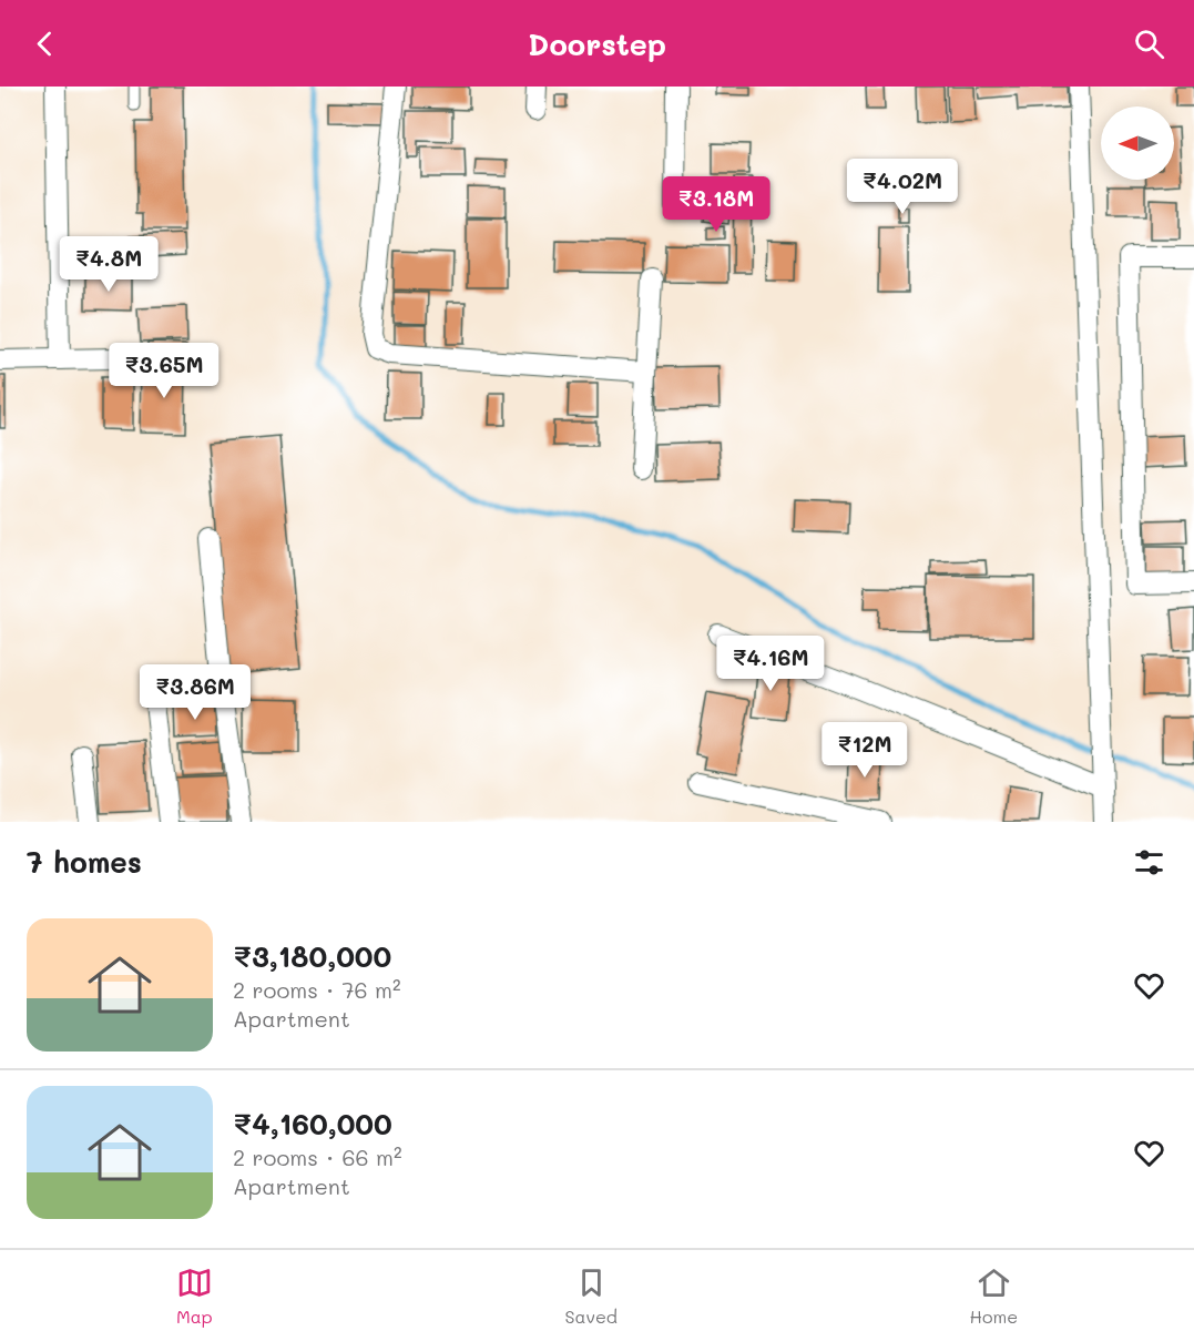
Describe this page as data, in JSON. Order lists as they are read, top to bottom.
{
  "north": "left",
  "page": {
    "header": "Doorstep",
    "price": [
      "₹4.02M",
      "₹3.18M",
      "₹4.8M",
      "₹3.65M",
      "₹4.16M",
      "₹3.86M",
      "₹12M"
    ],
    "heading": "7 homes",
    "list": [
      {
        "name": "₹3,180,000",
        "note": "2 rooms · 76 m² · Apartment"
      },
      {
        "name": "₹4,160,000",
        "note": "2 rooms · 66 m² · Apartment"
      }
    ],
    "tabs": ["Map", "Saved", "Home"]
  }
}
